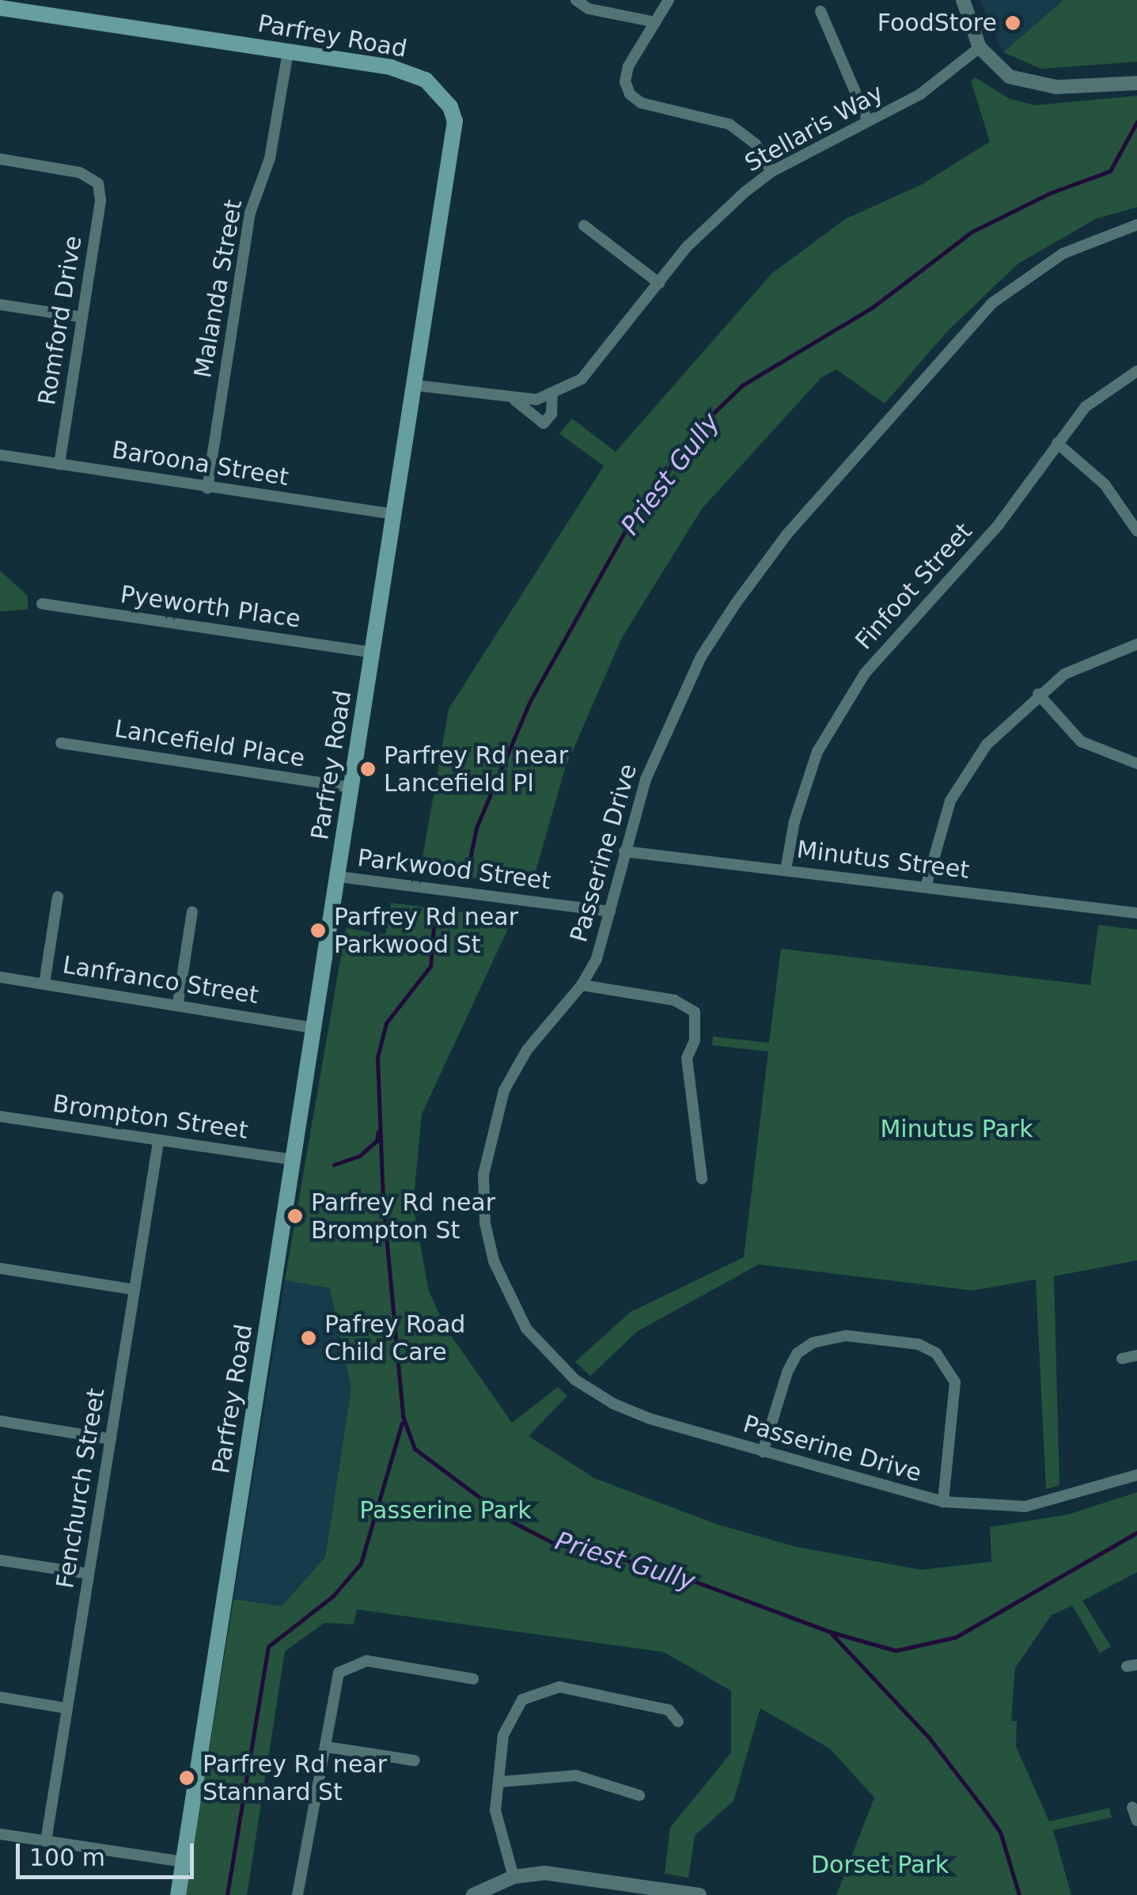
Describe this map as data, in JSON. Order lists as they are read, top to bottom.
{
  "streets": {
    "main road": ["Parfrey Road"],
    "street": [
      "Stellaris Way",
      "Malanda Street",
      "Romford Drive",
      "Baroona Street",
      "Finfoot Street",
      "Pyeworth Place",
      "Lancefield Place",
      "Passerine Drive",
      "Minutus Street",
      "Parkwood Street",
      "Lanfranco Street",
      "Brompton Street",
      "Fenchurch Street"
    ]
  },
  "crossings": [
    ["Parfrey Road", "Stellaris Way"],
    ["Parfrey Road", "Malanda Street"],
    ["Parfrey Road", "Baroona Street"],
    ["Parfrey Road", "Pyeworth Place"],
    ["Parfrey Road", "Lancefield Place"],
    ["Parfrey Road", "Parkwood Street"],
    ["Parfrey Road", "Lanfranco Street"],
    ["Parfrey Road", "Brompton Street"],
    ["Malanda Street", "Baroona Street"],
    ["Romford Drive", "Baroona Street"],
    ["Finfoot Street", "Minutus Street"],
    ["Passerine Drive", "Minutus Street"],
    ["Passerine Drive", "Parkwood Street"],
    ["Brompton Street", "Fenchurch Street"]
  ],
  "water": ["Priest Gully"],
  "parks": ["Minutus Park", "Passerine Park", "Dorset Park"],
  "places": [
    "FoodStore",
    "Parfrey Rd near Lancefield Pl",
    "Parfrey Rd near Parkwood St",
    "Parfrey Rd near Brompton St",
    "Pafrey Road Child Care",
    "Parfrey Rd near Stannard St"
  ],
  "scale_bar": "100 m"
}
